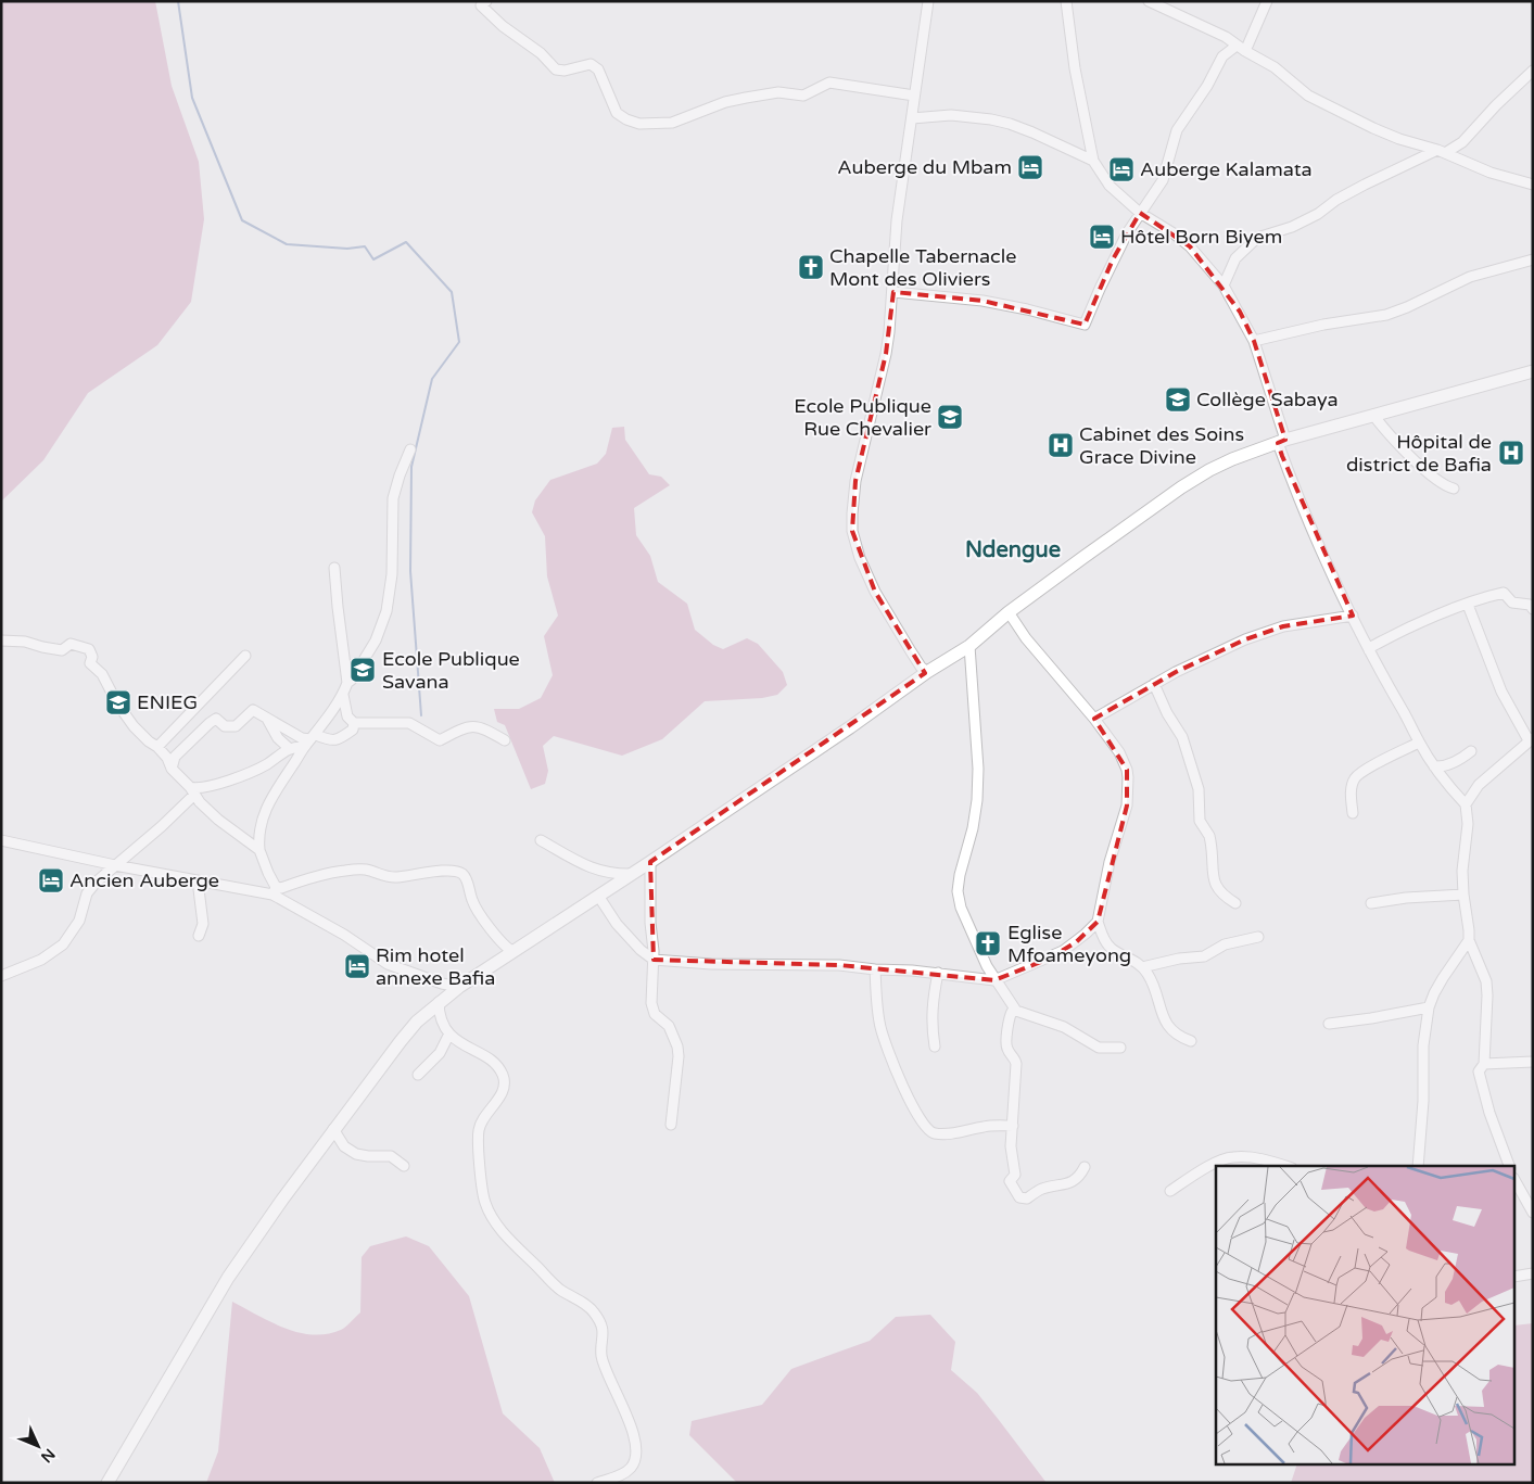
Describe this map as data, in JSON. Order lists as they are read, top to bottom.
{
  "districts": ["Ndengue"],
  "places": {
    "hotel": [
      "Auberge du Mbam",
      "Auberge Kalamata",
      "Hôtel Born Biyem",
      "Ancien Auberge",
      "Rim hotel annexe Bafia"
    ],
    "church": ["Chapelle Tabernacle Mont des Oliviers", "Eglise Mfoameyong"],
    "school or university": [
      "Collège Sabaya",
      "Ecole Publique Rue Chevalier",
      "Ecole Publique Savana",
      "ENIEG"
    ],
    "hospital": ["Cabinet des Soins Grace Divine", "Hôpital de district de Bafia"]
  },
  "north": "bottom right"
}
